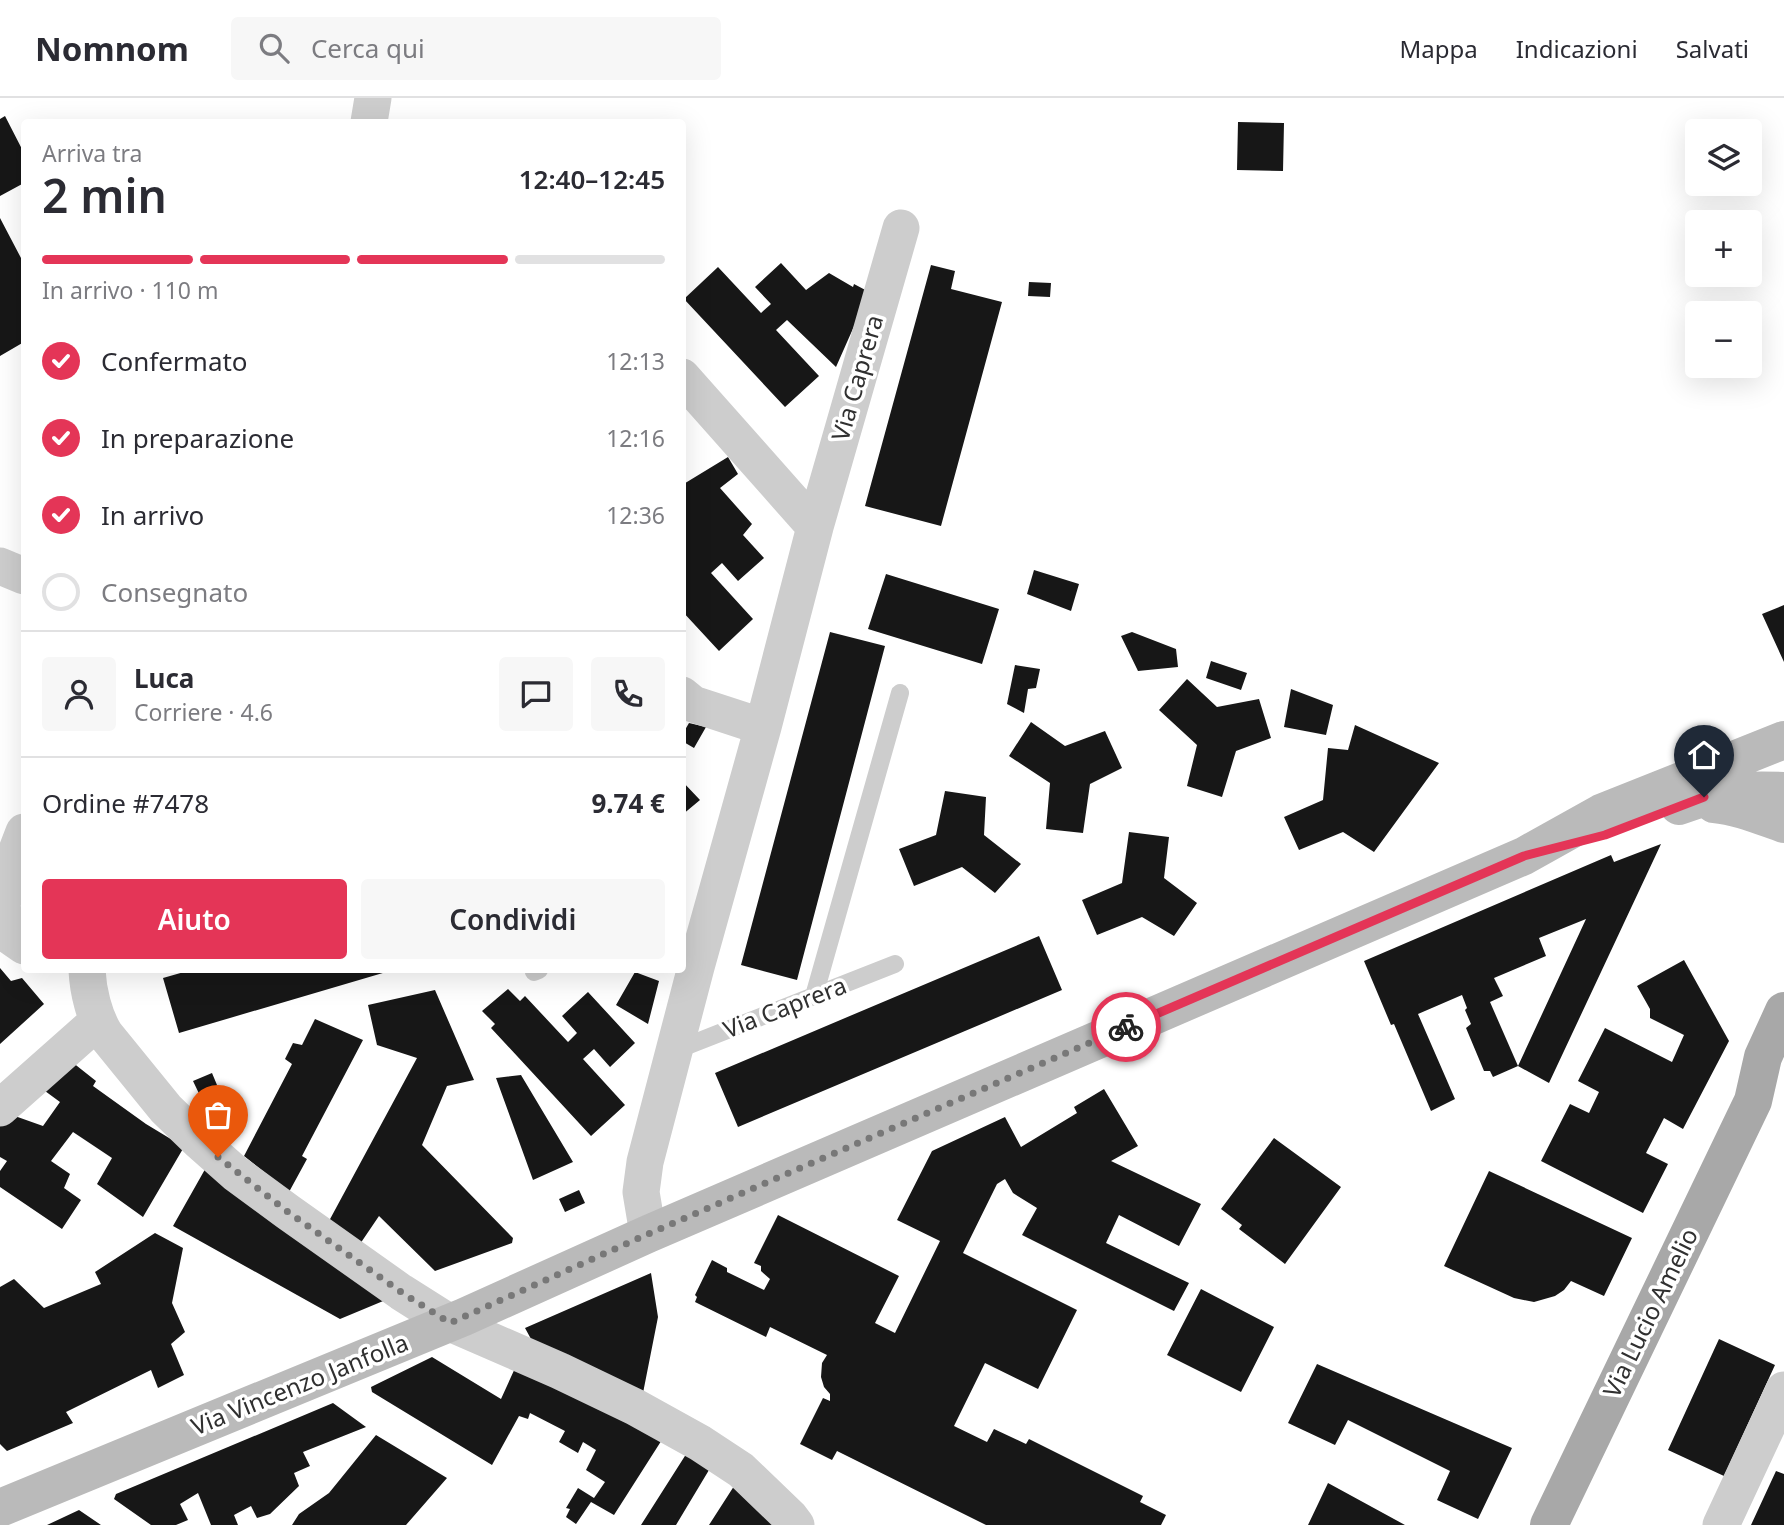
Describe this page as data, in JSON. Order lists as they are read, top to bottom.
{
  "streets": {
    "main road": ["Via Lucio Amelio", "Via Vincenzo Janfolla"],
    "street": ["Via Caprera"]
  },
  "crossings": [
    ["Via Caprera", "Via Vincenzo Janfolla"]
  ],
  "page": {
    "header": "Nomnom",
    "search": "Cerca qui",
    "nav": ["Mappa", "Indicazioni", "Salvati"],
    "map_buttons": ["+", "−"],
    "heading": ["2 min", "Arriva tra", "12:40–12:45"],
    "panel": [
      "Luca",
      "Corriere · 4.6",
      "Ordine #7478",
      "9.74 €"
    ],
    "bar": "In arrivo · 110 m",
    "list": [
      ["Confermato", "12:13"],
      ["In preparazione", "12:16"],
      ["In arrivo", "12:36"],
      "Consegnato"
    ],
    "buttons": ["Aiuto", "Condividi"]
  }
}
